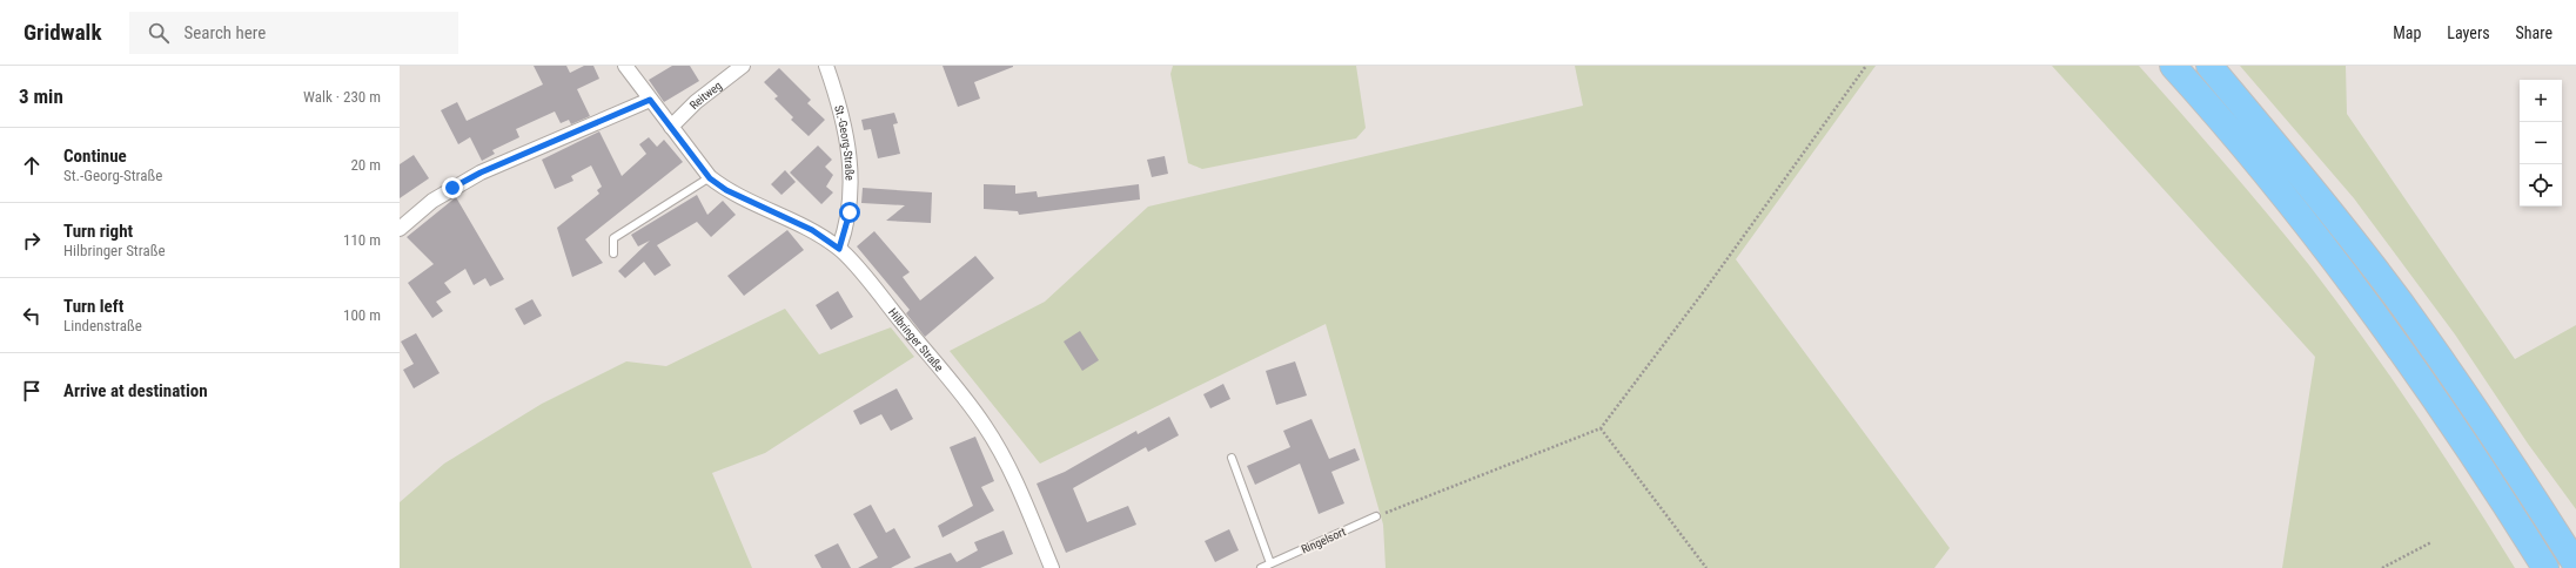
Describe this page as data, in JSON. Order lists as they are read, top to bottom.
{
  "streets": {
    "street": ["Reitweg", "St.-Georg-Straße", "Hilbringer Straße"],
    "lane": ["Ringelsort"]
  },
  "crossings": [
    ["Reitweg", "Hilbringer Straße"],
    ["St.-Georg-Straße", "Hilbringer Straße"]
  ],
  "page": {
    "header": "Gridwalk",
    "search": "Search here",
    "nav": ["Map", "Layers", "Share"],
    "heading": ["3 min", "Walk · 230 m"],
    "map_buttons": ["+", "−"],
    "list": [
      ["Continue", "St.-Georg-Straße", "20 m"],
      ["Turn right", "Hilbringer Straße", "110 m"],
      ["Turn left", "Lindenstraße", "100 m"],
      "Arrive at destination"
    ]
  }
}
